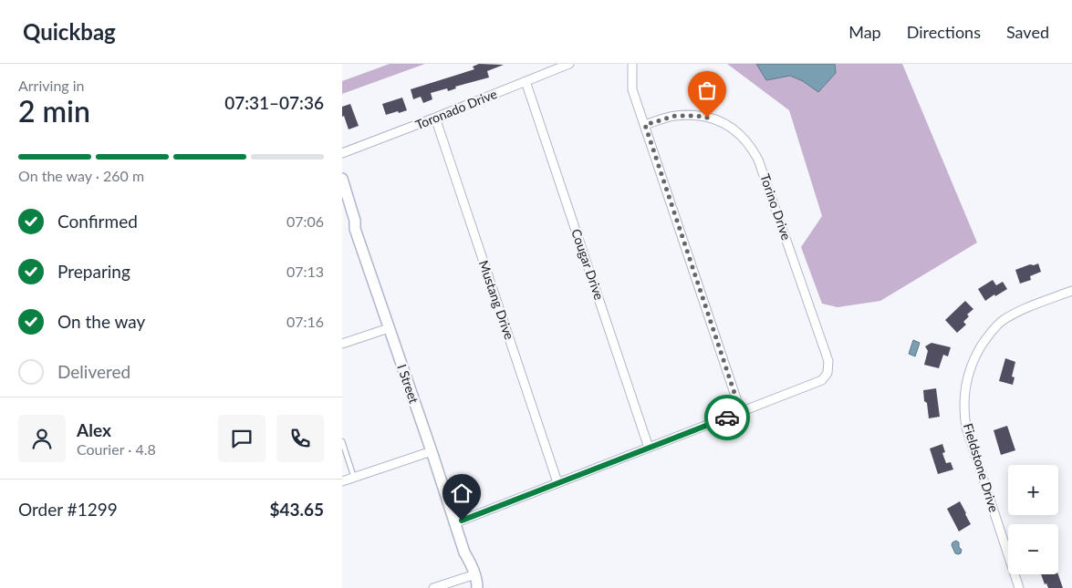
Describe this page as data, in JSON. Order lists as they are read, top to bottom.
{
  "streets": {
    "street": [
      "Toronado Drive",
      "Torino Drive",
      "Cougar Drive",
      "Mustang Drive",
      "I Street",
      "Fieldstone Drive"
    ]
  },
  "crossings": [
    ["Toronado Drive", "Cougar Drive"],
    ["Toronado Drive", "Mustang Drive"]
  ],
  "page": {
    "header": "Quickbag",
    "nav": ["Map", "Directions", "Saved"],
    "heading": ["2 min", "Arriving in", "07:31–07:36"],
    "panel": [
      "Alex",
      "Courier · 4.8",
      "Order #1299",
      "$43.65"
    ],
    "bar": "On the way · 260 m",
    "list": [
      ["Confirmed", "07:06"],
      ["Preparing", "07:13"],
      ["On the way", "07:16"],
      "Delivered"
    ],
    "map_buttons": ["+", "−"]
  }
}
